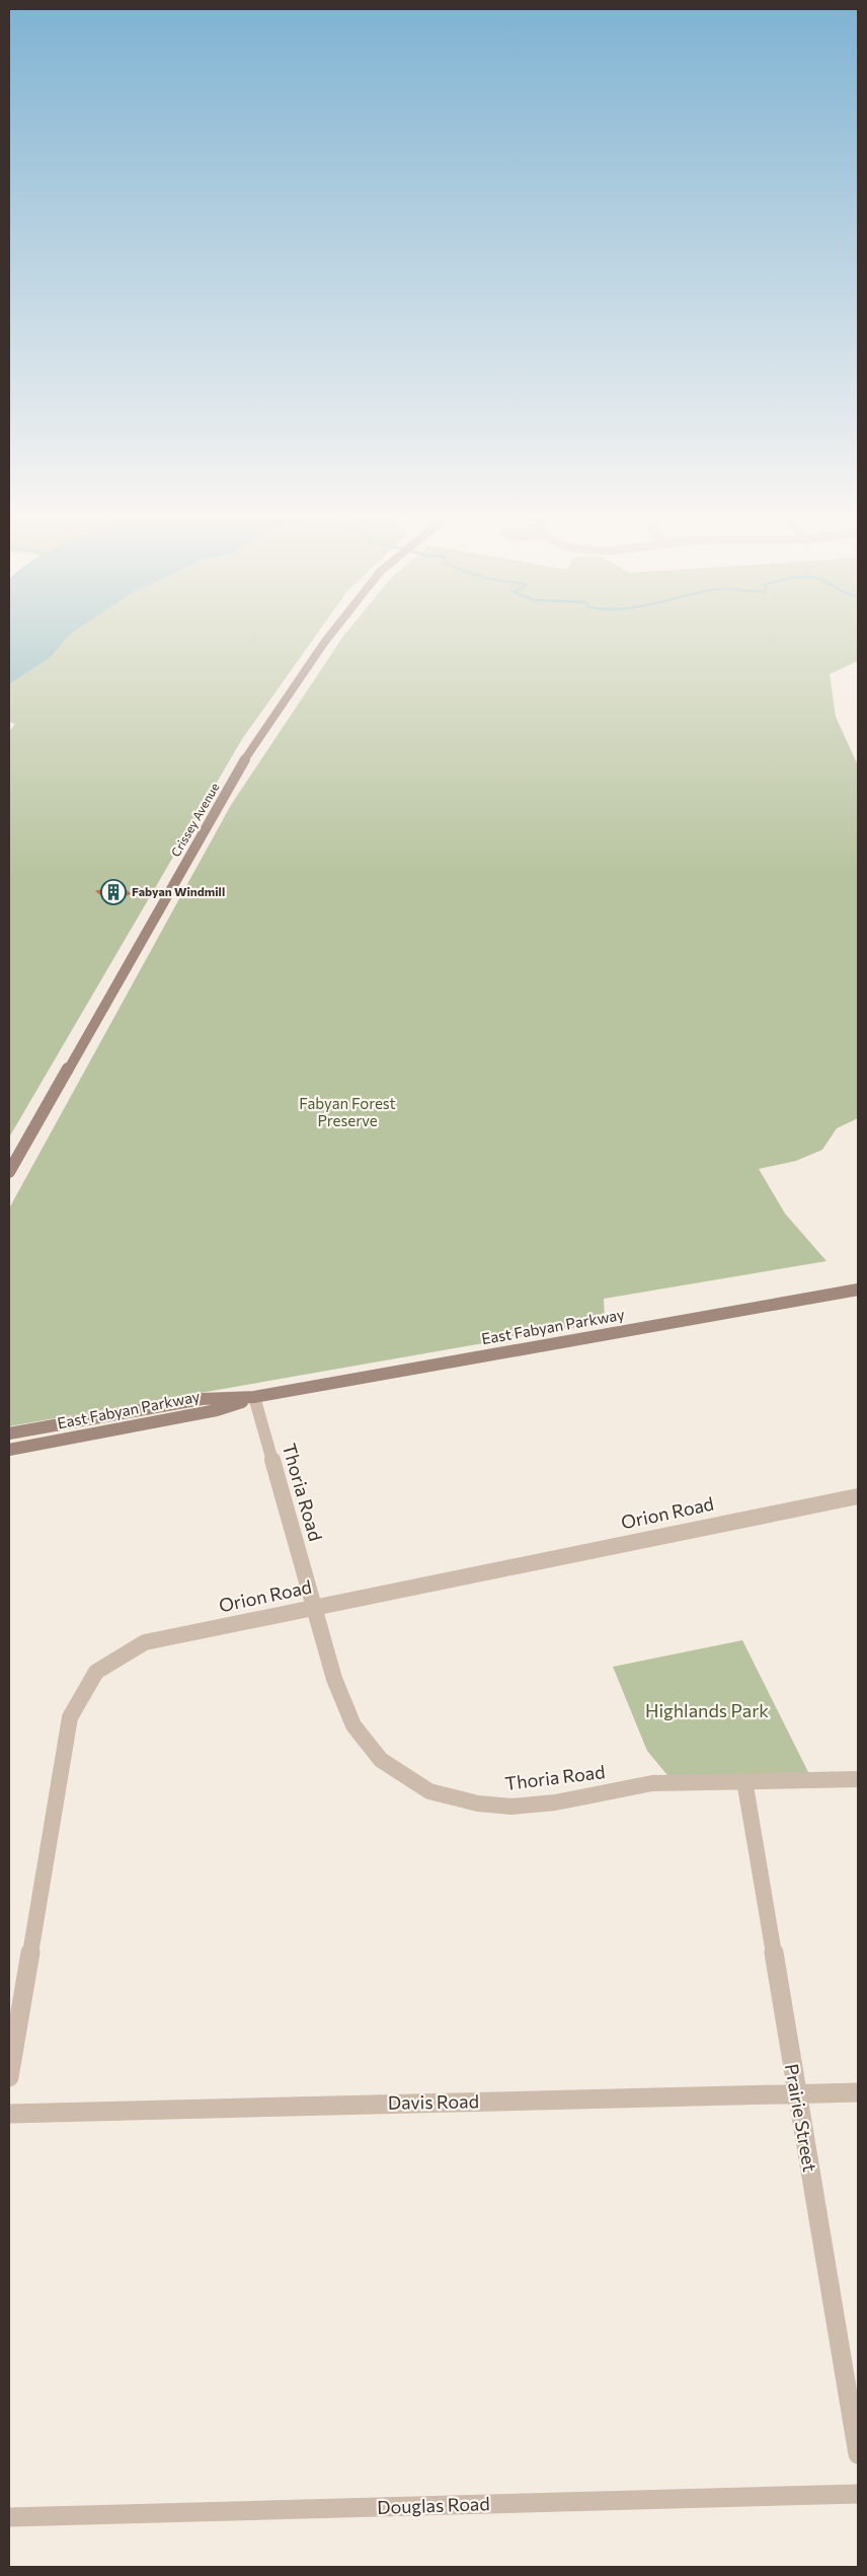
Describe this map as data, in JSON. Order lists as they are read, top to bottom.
{
  "streets": {
    "main road": ["Crissey Avenue", "East Fabyan Parkway"],
    "street": [
      "Thoria Road",
      "Orion Road",
      "Davis Road",
      "Prairie Street",
      "Douglas Road"
    ]
  },
  "crossings": [
    ["East Fabyan Parkway", "Thoria Road"],
    ["Thoria Road", "Orion Road"],
    ["Thoria Road", "Prairie Street"],
    ["Davis Road", "Prairie Street"]
  ],
  "parks": ["Fabyan Forest Preserve", "Highlands Park"],
  "places": {
    "building": ["Fabyan Windmill"]
  }
}
